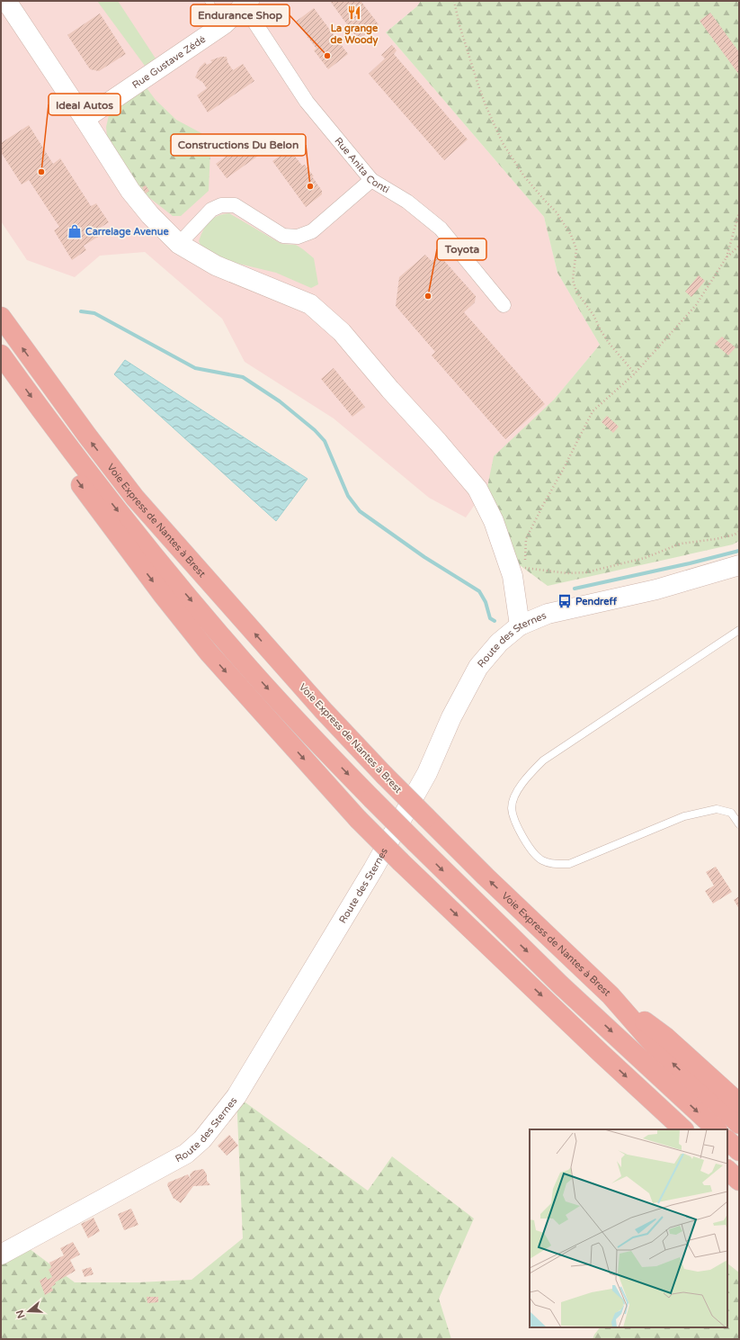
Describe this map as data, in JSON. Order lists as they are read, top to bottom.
{
  "streets": {
    "highway": ["Voie Express de Nantes à Brest"],
    "street": ["Rue Gustave Zédé", "Rue Anita Conti", "Route des Sternes"]
  },
  "crossings": [
    ["Rue Gustave Zédé", "Rue Anita Conti"]
  ],
  "places": {
    "restaurant": ["La grange de Woody"],
    "other": [
      "Endurance Shop",
      "Ideal Autos",
      "Constructions Du Belon",
      "Toyota"
    ],
    "shop": ["Carrelage Avenue"],
    "bus stop": ["Pendreff"]
  },
  "north": "left"
}
